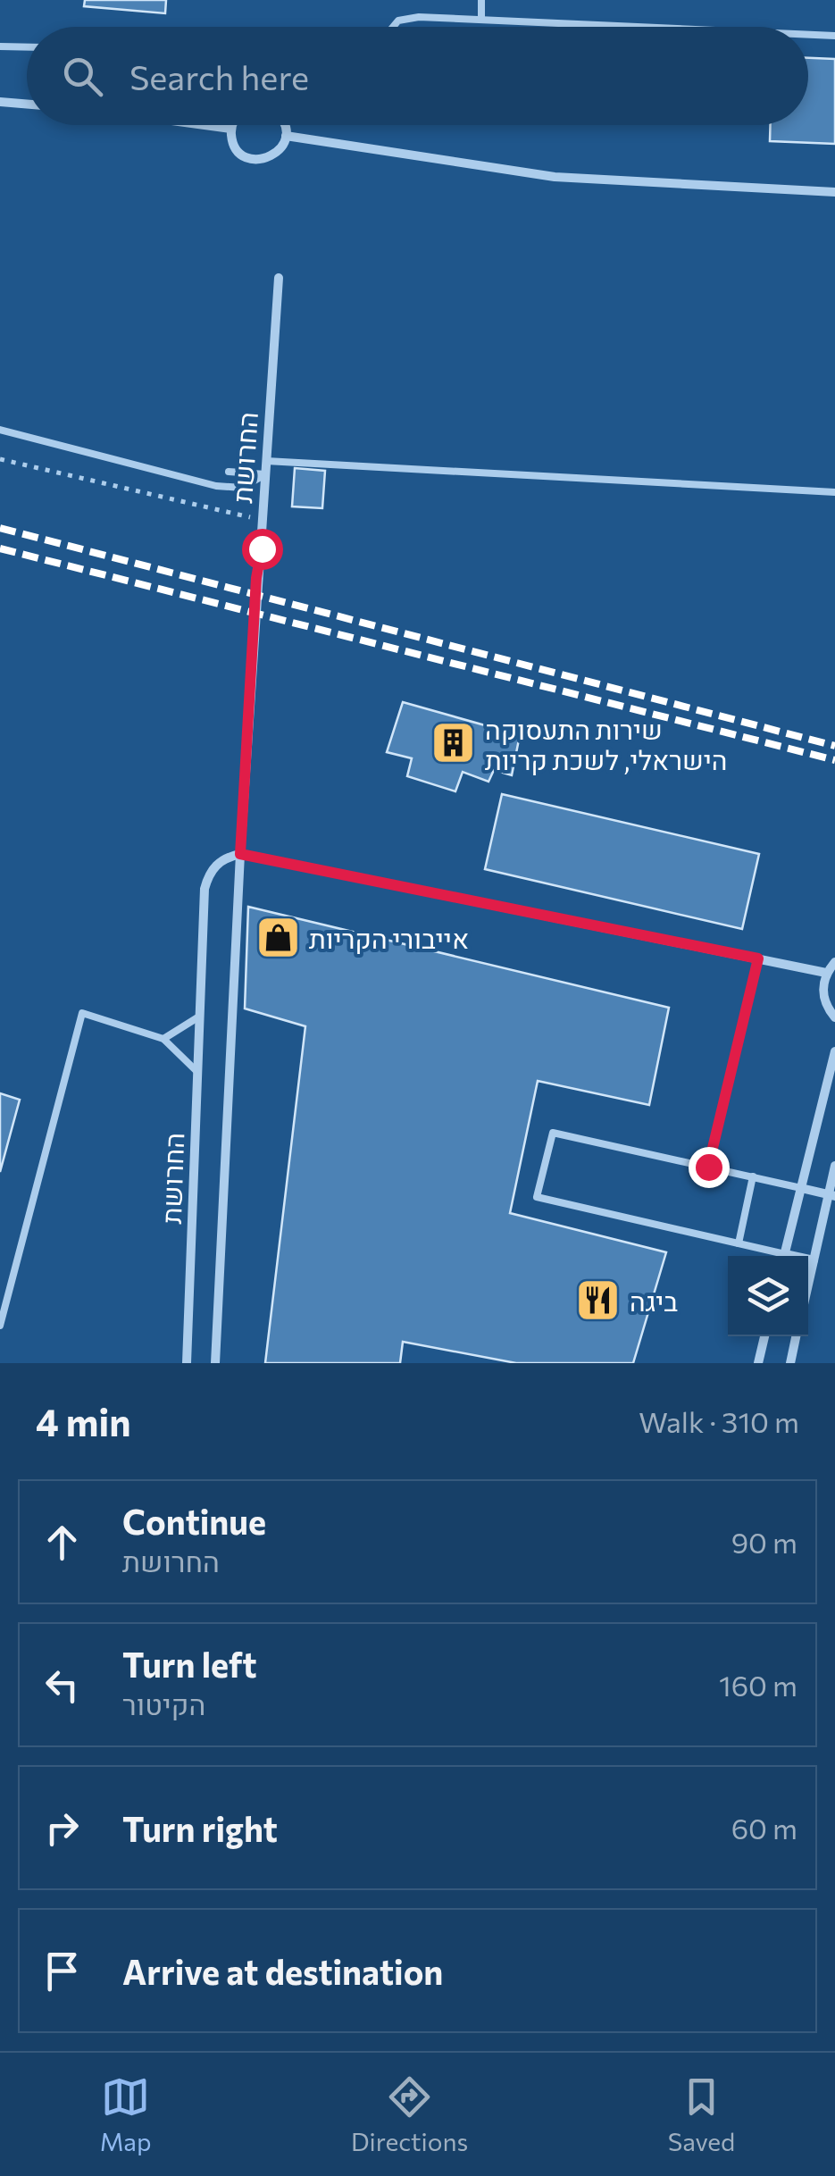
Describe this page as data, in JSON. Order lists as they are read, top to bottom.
{
  "streets": {
    "street": ["החרושת"]
  },
  "places": {
    "building": ["שירות התעסוקה הישראלי, לשכת קריות"],
    "shop": ["אייבורי הקריות"],
    "restaurant": ["ביגה"]
  },
  "page": {
    "search": "Search here",
    "heading": ["4 min", "Walk · 310 m"],
    "list": [
      ["Continue", "החרושת", "90 m"],
      ["Turn left", "הקיטור", "160 m"],
      ["Turn right", "60 m"],
      "Arrive at destination"
    ],
    "nav": ["Map", "Directions", "Saved"]
  }
}
